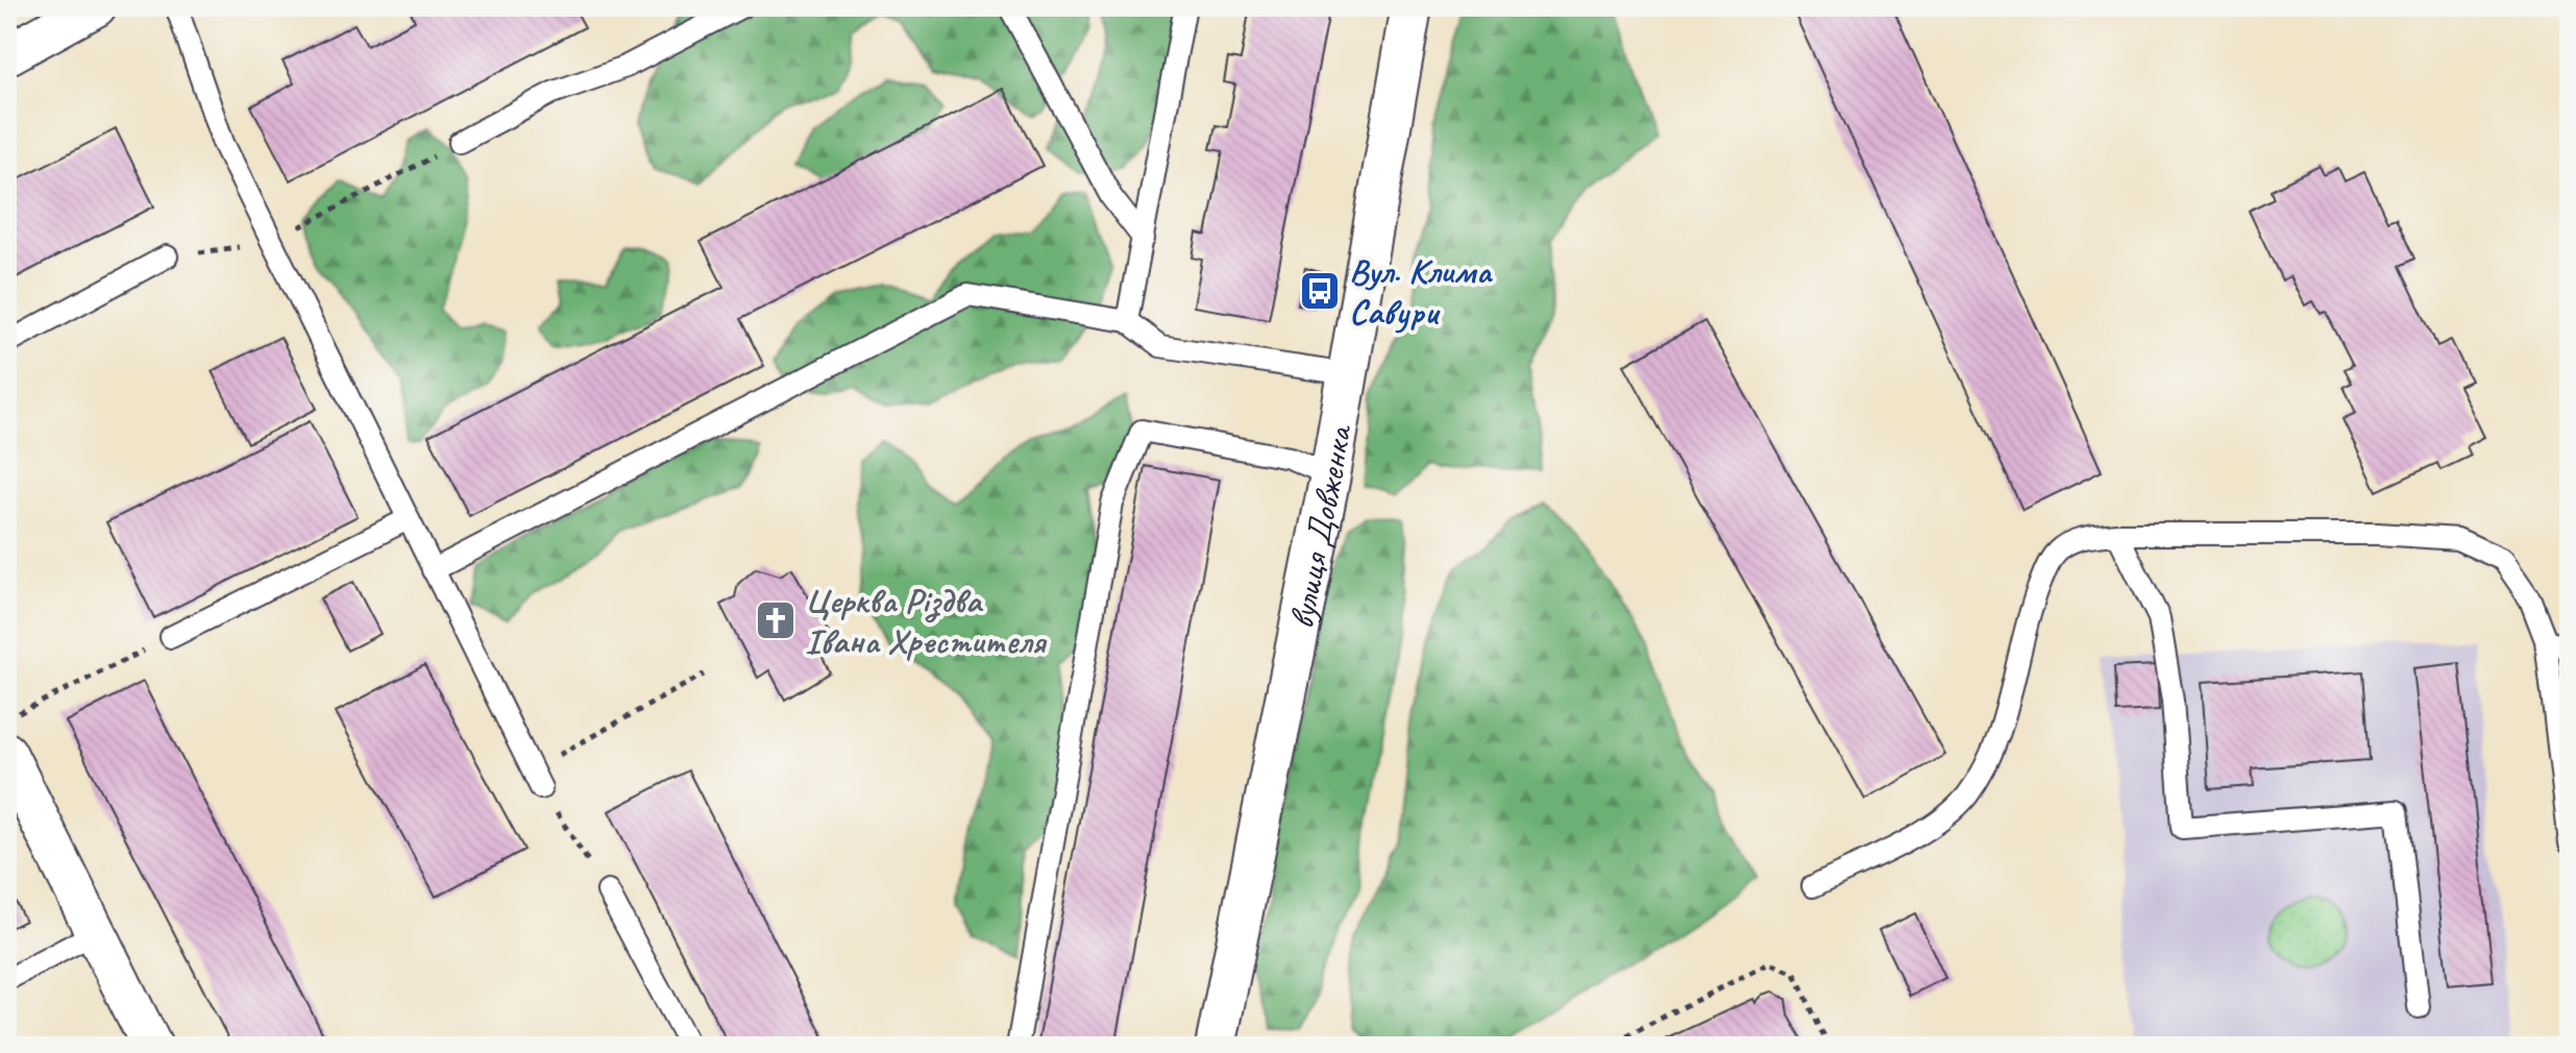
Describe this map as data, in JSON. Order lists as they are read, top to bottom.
{
  "streets": {
    "street": ["вулиця Довженка"]
  },
  "places": {
    "bus stop": ["Вул. Клима Савури"],
    "church": ["Церква Різдва Івана Хрестителя"]
  }
}
